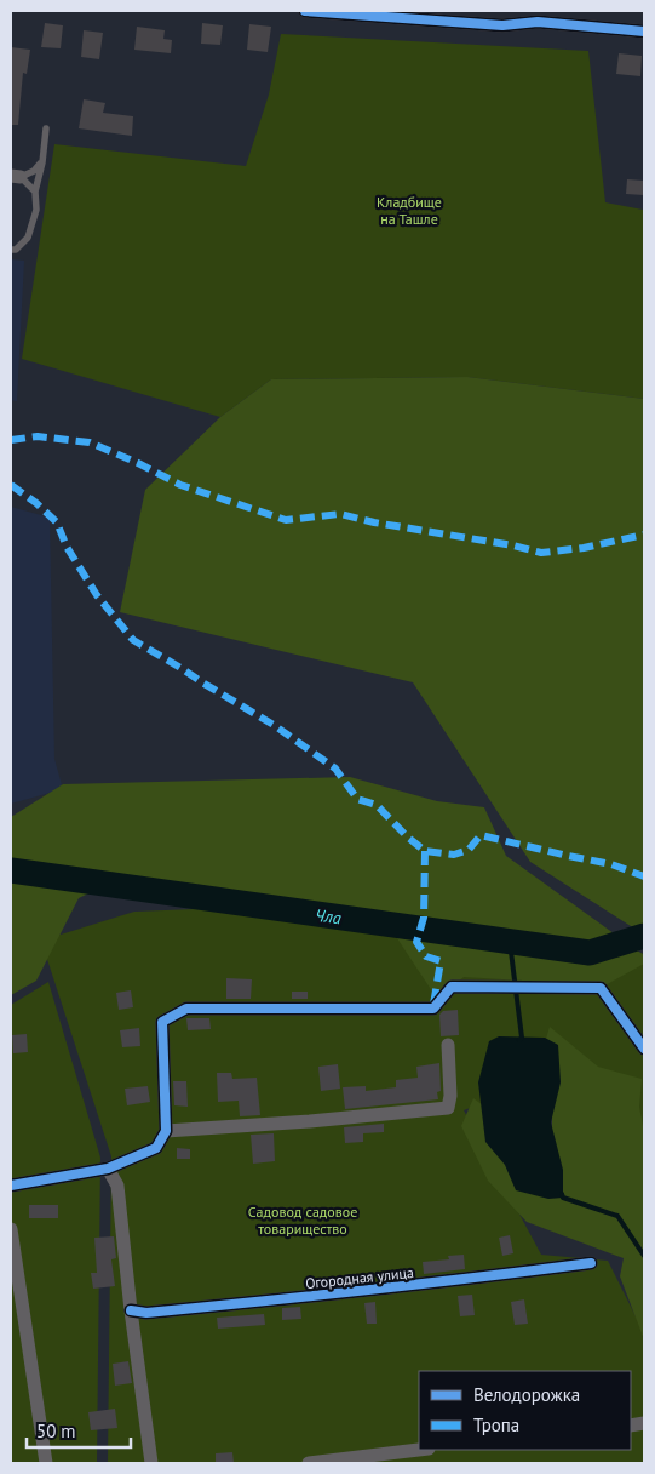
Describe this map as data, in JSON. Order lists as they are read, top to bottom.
{
  "streets": {
    "street": ["Огородная улица"]
  },
  "water": ["Чла"],
  "parks": ["Кладбище на Ташле", "Садовод садовое товарищество"],
  "legend": ["Велодорожка", "Тропа"],
  "scale_bar": "50 m"
}
